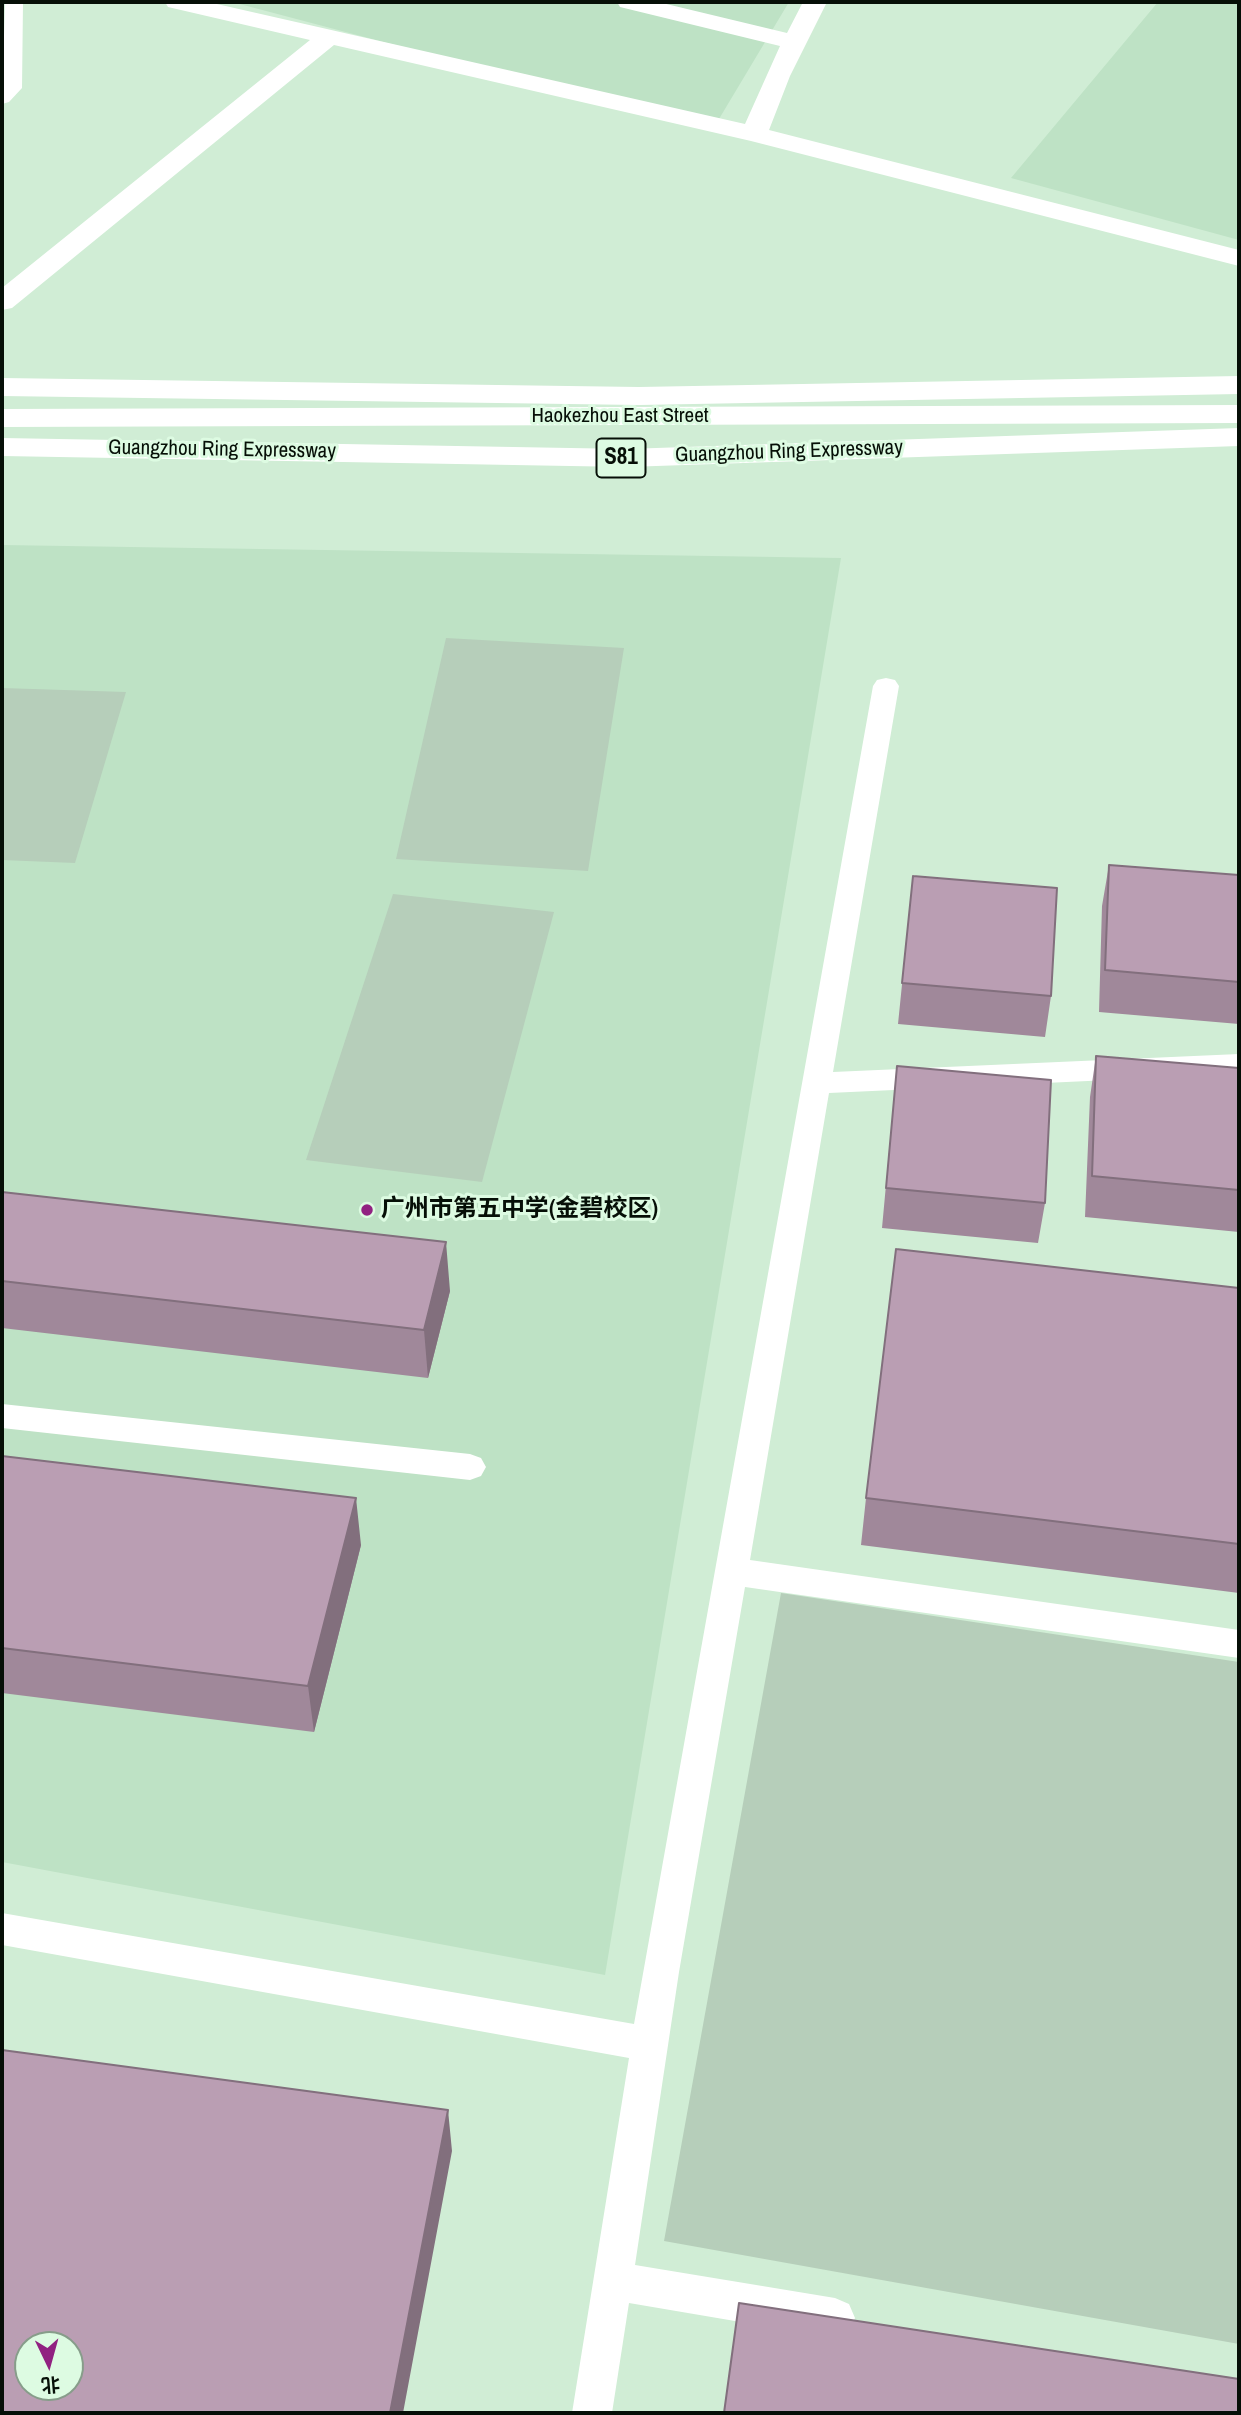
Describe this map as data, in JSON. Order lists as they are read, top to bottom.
{
  "streets": {
    "main road": ["Haokezhou East Street", "Guangzhou Ring Expressway", "S81"]
  },
  "places": ["广州市第五中学(金碧校区)"],
  "north": "bottom"
}
